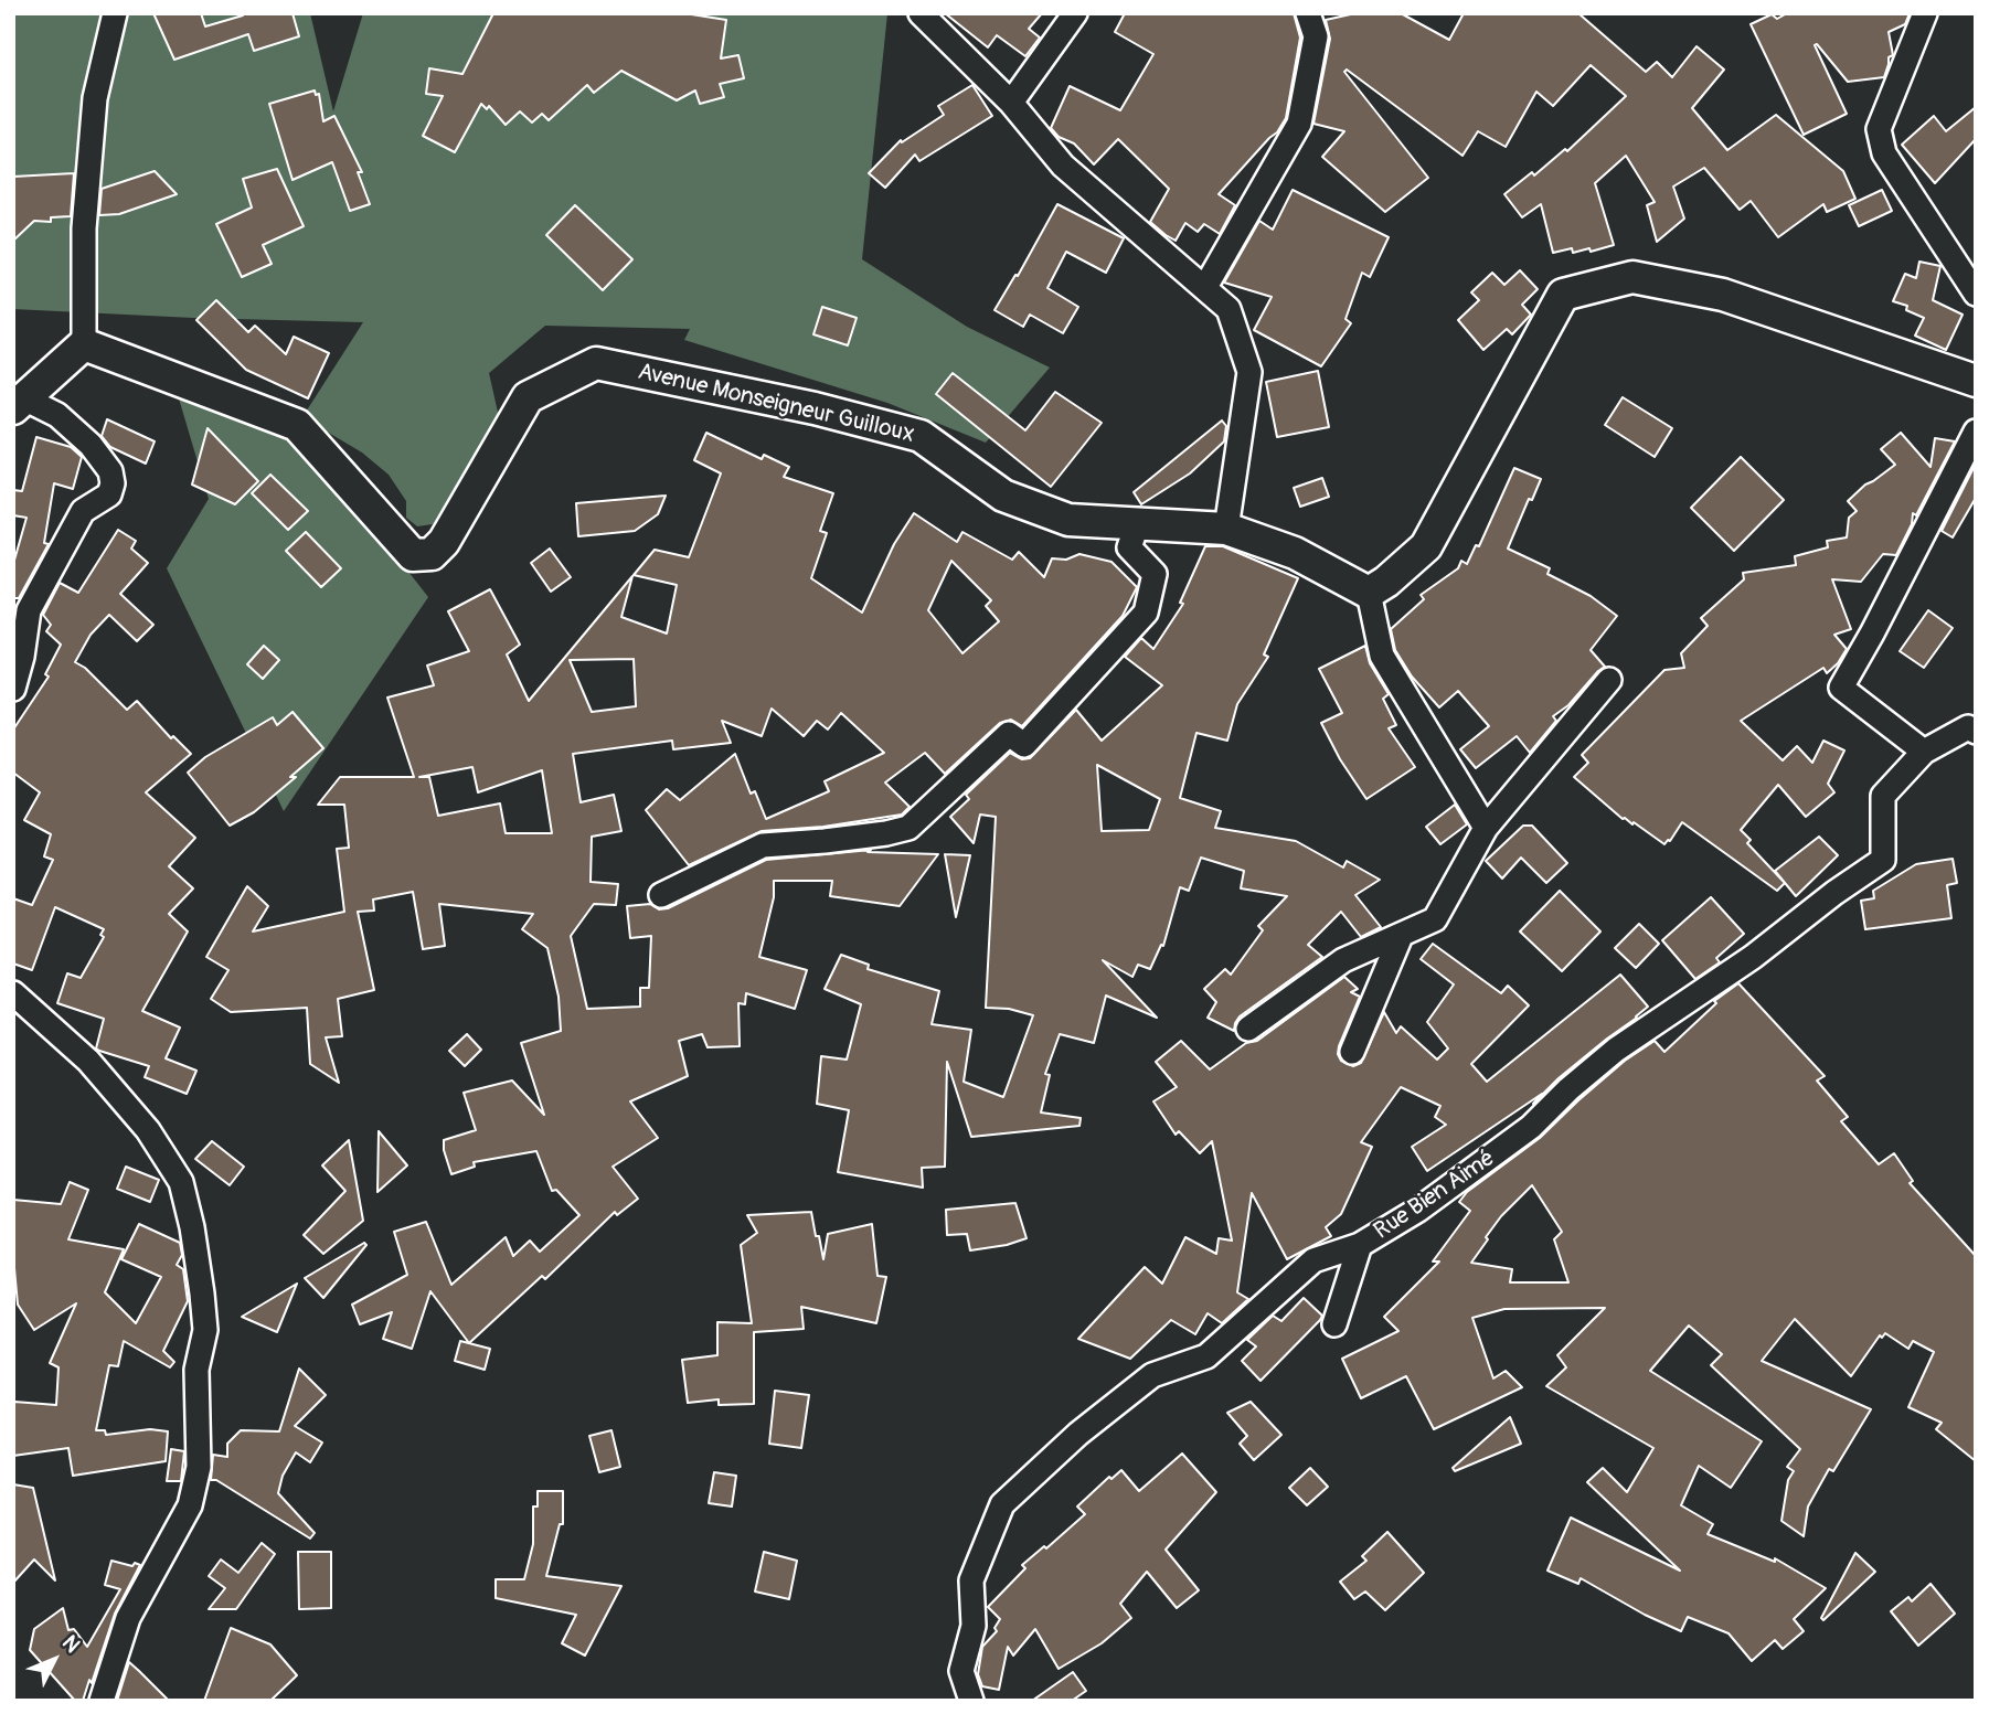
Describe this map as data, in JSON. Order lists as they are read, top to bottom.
{
  "streets": {
    "street": ["Avenue Monseigneur Guilloux", "Rue Bien Aimé"]
  },
  "north": "top right"
}
